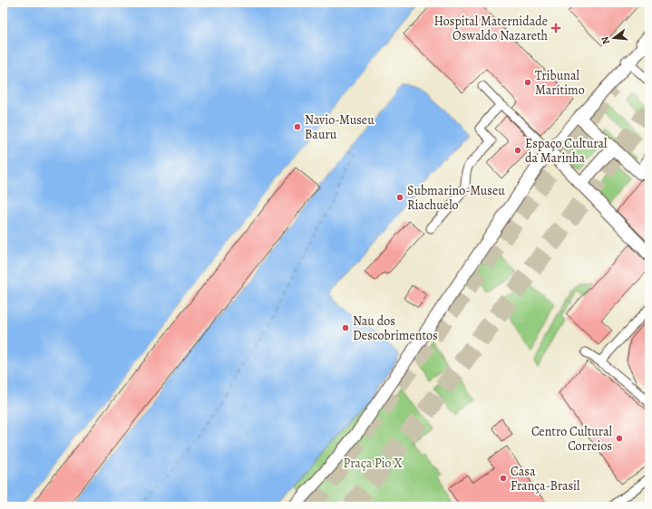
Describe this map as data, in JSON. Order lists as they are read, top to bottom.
{
  "parks": ["Praça Pio X"],
  "places": {
    "health": ["Hospital Maternidade Oswaldo Nazareth"],
    "other": [
      "Tribunal Marítimo",
      "Navio-Museu Bauru",
      "Espaço Cultural da Marinha",
      "Submarino-Museu Riachuelo",
      "Nau dos Descobrimentos",
      "Centro Cultural Correios",
      "Casa França-Brasil"
    ]
  },
  "north": "left"
}
